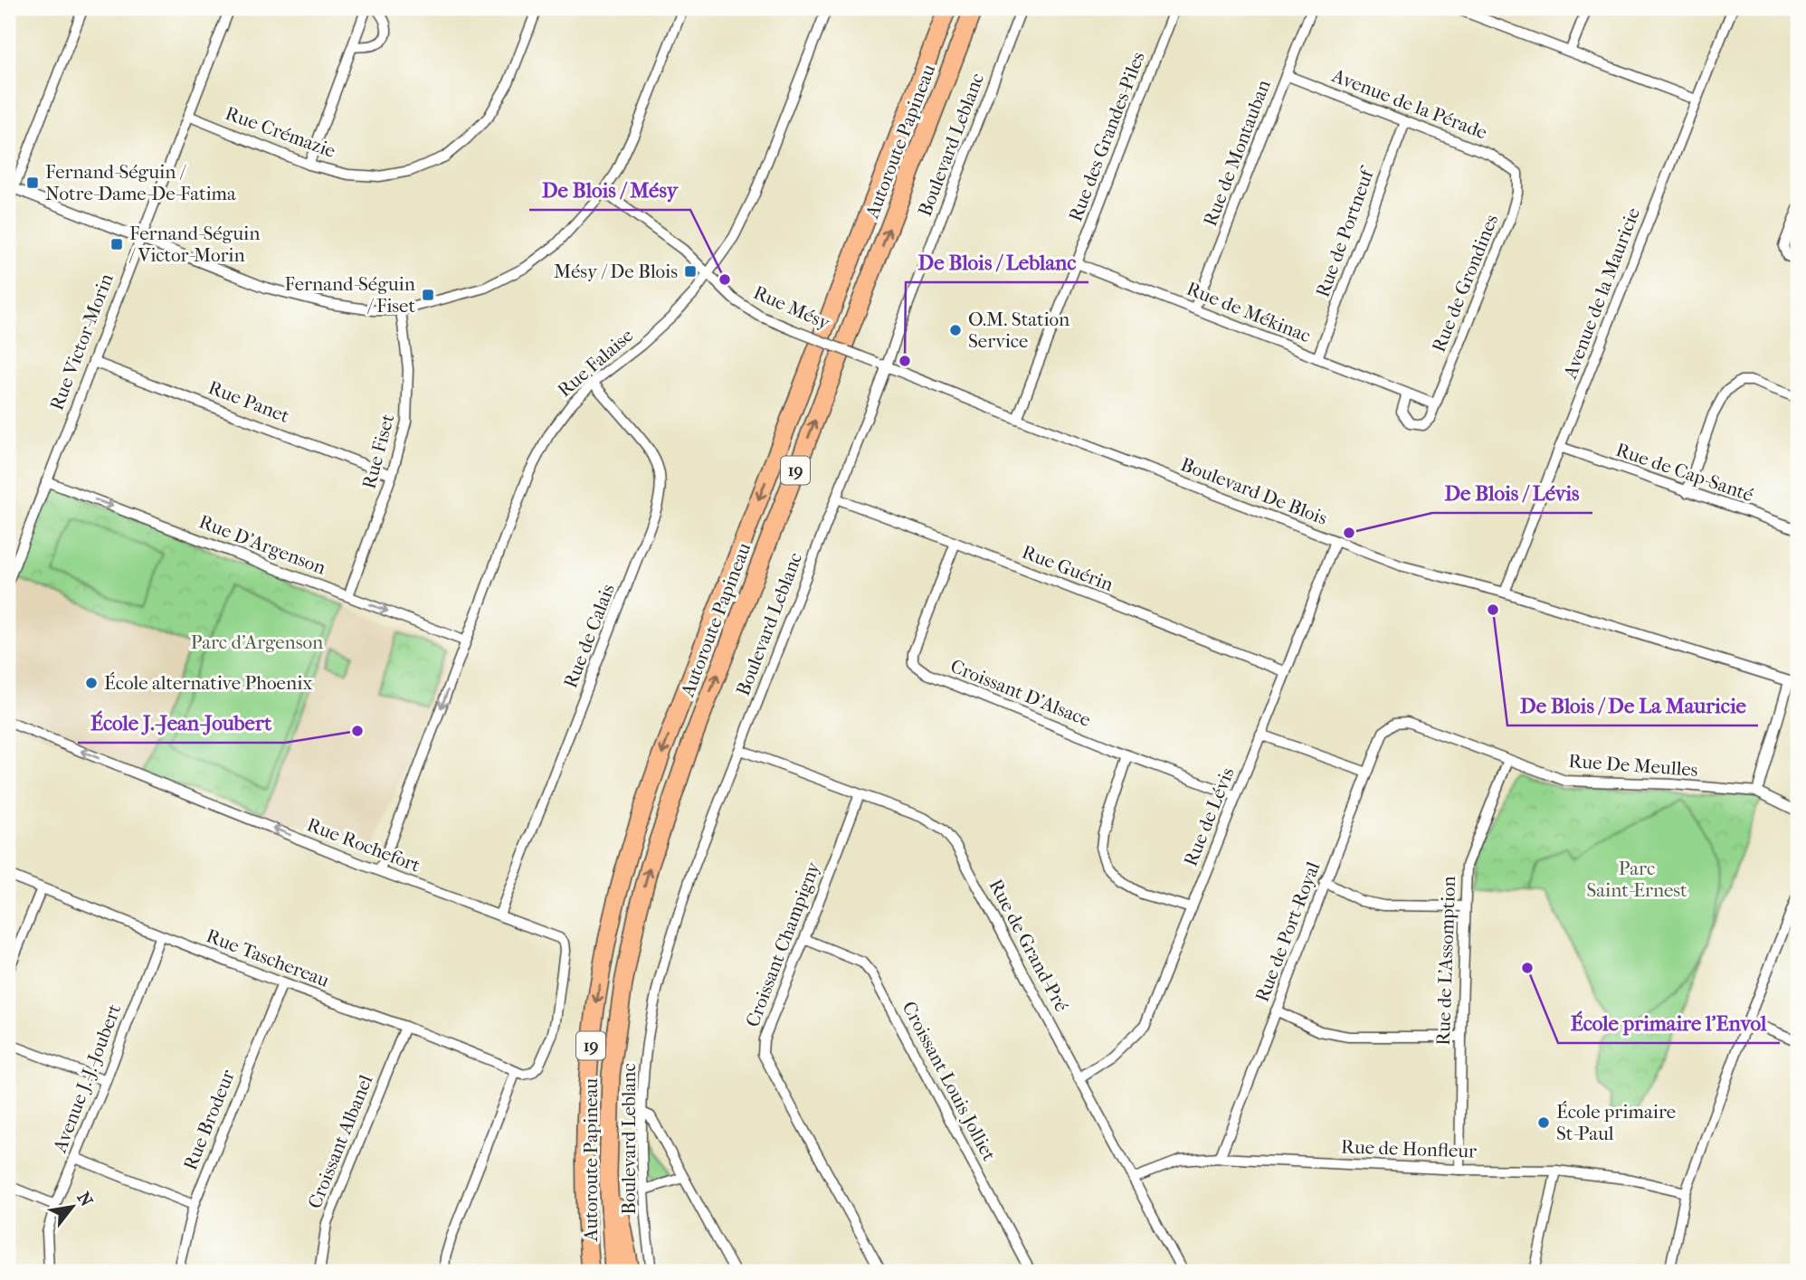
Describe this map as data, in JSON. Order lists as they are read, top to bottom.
{
  "streets": {
    "highway": ["Autoroute Papineau", "19"],
    "street": [
      "Avenue de la Pérade",
      "Rue Crémazie",
      "Rue des Grandes-Piles",
      "Boulevard Leblanc",
      "Rue de Montauban",
      "Rue de Portneuf",
      "Rue de Grondines",
      "Avenue de la Mauricie",
      "Rue Mésy",
      "Rue de Mékinac",
      "Rue Victor-Morin",
      "Rue Falaise",
      "Rue Panet",
      "Rue Fiset",
      "Rue de Cap-Santé",
      "Boulevard De Blois",
      "Rue D'Argenson",
      "Rue Guérin",
      "Rue de Calais",
      "Croissant D'Alsace",
      "Rue De Meulles",
      "Rue de Lévis",
      "Rue Rochefort",
      "Rue de Port-Royal",
      "Croissant Champigny",
      "Rue de Grand-Pré",
      "Rue Taschereau",
      "Rue de L'Assomption",
      "Avenue J.-J.-Joubert",
      "Croissant Louis Jolliet",
      "Rue Brodeur",
      "Croissant Albanel",
      "Rue de Honfleur"
    ]
  },
  "crossings": [
    ["Avenue de la Pérade", "Rue de Montauban"],
    ["Avenue de la Pérade", "Rue de Portneuf"],
    ["Avenue de la Pérade", "Rue de Grondines"],
    ["Rue Crémazie", "Rue Victor-Morin"],
    ["Rue des Grandes-Piles", "Rue de Mékinac"],
    ["Rue des Grandes-Piles", "Boulevard De Blois"],
    ["Boulevard Leblanc", "Rue Mésy"],
    ["Boulevard Leblanc", "Boulevard De Blois"],
    ["Boulevard Leblanc", "Rue Guérin"],
    ["Boulevard Leblanc", "Rue de Grand-Pré"],
    ["Rue de Montauban", "Rue de Mékinac"],
    ["Rue de Portneuf", "Rue de Mékinac"],
    ["Rue de Grondines", "Rue de Mékinac"],
    ["Avenue de la Mauricie", "Rue de Cap-Santé"],
    ["Avenue de la Mauricie", "Boulevard De Blois"],
    ["Rue Mésy", "Rue Falaise"],
    ["Rue Mésy", "Boulevard De Blois"],
    ["Rue Victor-Morin", "Rue Panet"],
    ["Rue Victor-Morin", "Rue D'Argenson"],
    ["Rue Falaise", "Rue D'Argenson"],
    ["Rue Falaise", "Rue de Calais"],
    ["Rue Falaise", "Rue Rochefort"],
    ["Rue Panet", "Rue Fiset"],
    ["Rue Fiset", "Rue D'Argenson"],
    ["Boulevard De Blois", "Rue de Lévis"],
    ["Rue Guérin", "Croissant D'Alsace"],
    ["Rue Guérin", "Rue de Lévis"],
    ["Rue de Calais", "Rue Rochefort"],
    ["Croissant D'Alsace", "Rue de Lévis"],
    ["Rue De Meulles", "Rue de Port-Royal"],
    ["Rue De Meulles", "Rue de L'Assomption"],
    ["Rue de Lévis", "Rue de Grand-Pré"],
    ["Rue Rochefort", "Rue Taschereau"],
    ["Rue de Port-Royal", "Rue de Honfleur"],
    ["Croissant Champigny", "Rue de Grand-Pré"],
    ["Croissant Champigny", "Croissant Louis Jolliet"],
    ["Rue de Grand-Pré", "Rue de Honfleur"],
    ["Rue Taschereau", "Avenue J.-J.-Joubert"],
    ["Rue Taschereau", "Rue Brodeur"],
    ["Rue Taschereau", "Croissant Albanel"],
    ["Rue de L'Assomption", "Rue de Honfleur"]
  ],
  "one_way": ["Rue D'Argenson", "Rue Rochefort"],
  "parks": ["Parc d'Argenson", "Parc Saint-Ernest"],
  "places": {
    "transit": [
      "Fernand-Séguin / Notre-Dame-De-Fatima",
      "Fernand-Séguin / Victor-Morin",
      "Mésy / De Blois",
      "Fernand-Séguin / Fiset"
    ],
    "other": [
      "De Blois / Mésy",
      "O.M. Station Service",
      "De Blois / Leblanc",
      "De Blois / Lévis",
      "De Blois / De La Mauricie",
      "École alternative Phoenix",
      "École J.-Jean-Joubert",
      "École primaire l'Envol",
      "École primaire St-Paul"
    ]
  },
  "north": "top right"
}
